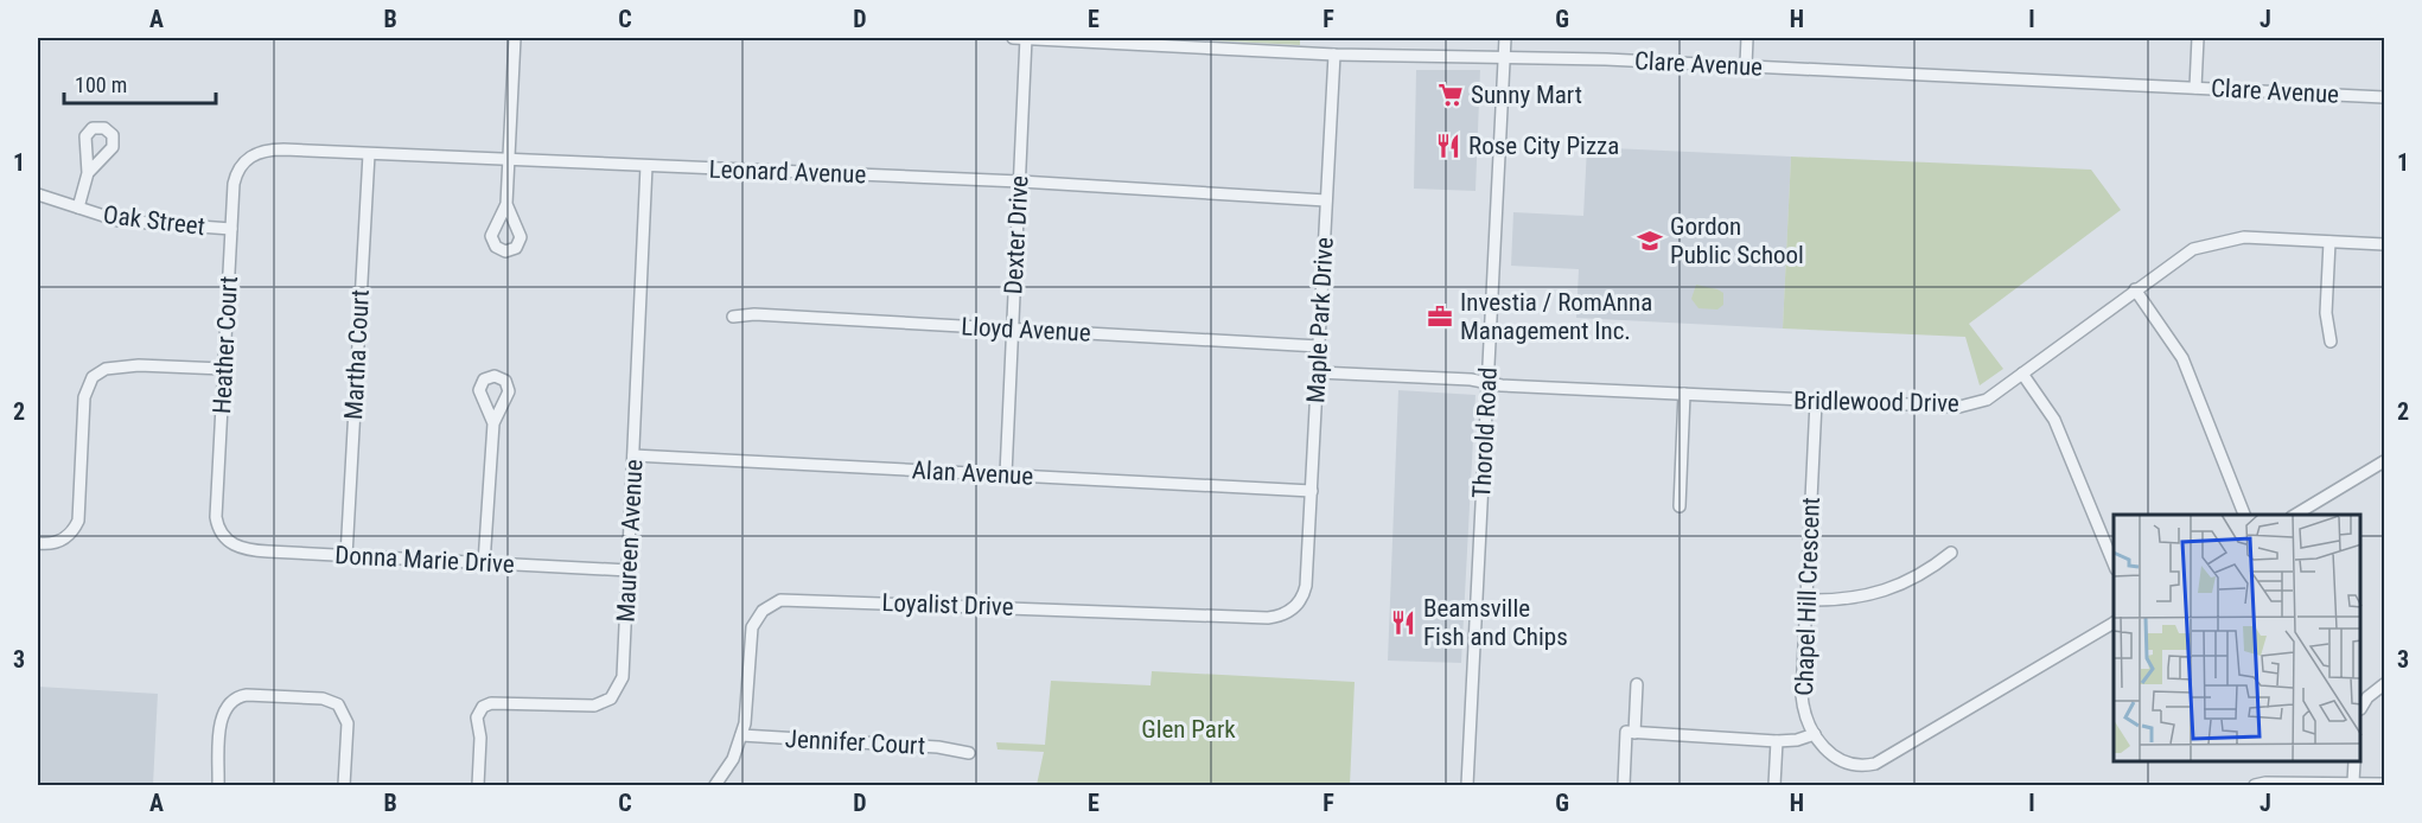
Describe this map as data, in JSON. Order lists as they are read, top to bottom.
{
  "streets": {
    "street": [
      "Clare Avenue",
      "Leonard Avenue",
      "Oak Street",
      "Dexter Drive",
      "Maple Park Drive",
      "Lloyd Avenue",
      "Heather Court",
      "Martha Court",
      "Bridlewood Drive",
      "Thorold Road",
      "Alan Avenue",
      "Maureen Avenue",
      "Donna Marie Drive",
      "Chapel Hill Crescent",
      "Loyalist Drive",
      "Jennifer Court"
    ]
  },
  "crossings": [
    ["Clare Avenue", "Dexter Drive"],
    ["Clare Avenue", "Maple Park Drive"],
    ["Clare Avenue", "Thorold Road"],
    ["Leonard Avenue", "Dexter Drive"],
    ["Leonard Avenue", "Maple Park Drive"],
    ["Leonard Avenue", "Heather Court"],
    ["Leonard Avenue", "Martha Court"],
    ["Leonard Avenue", "Maureen Avenue"],
    ["Oak Street", "Heather Court"],
    ["Dexter Drive", "Lloyd Avenue"],
    ["Dexter Drive", "Alan Avenue"],
    ["Maple Park Drive", "Lloyd Avenue"],
    ["Maple Park Drive", "Alan Avenue"],
    ["Maple Park Drive", "Loyalist Drive"],
    ["Heather Court", "Donna Marie Drive"],
    ["Martha Court", "Donna Marie Drive"],
    ["Bridlewood Drive", "Thorold Road"],
    ["Bridlewood Drive", "Chapel Hill Crescent"],
    ["Alan Avenue", "Maureen Avenue"],
    ["Maureen Avenue", "Donna Marie Drive"],
    ["Loyalist Drive", "Jennifer Court"]
  ],
  "parks": ["Glen Park"],
  "places": {
    "supermarket": ["Sunny Mart"],
    "restaurant": ["Rose City Pizza", "Beamsville Fish and Chips"],
    "school or university": ["Gordon Public School"],
    "office": ["Investia / RomAnna Management Inc."]
  },
  "scale_bar": "100 m",
  "grid": {
    "columns": [
      "A",
      "B",
      "C",
      "D",
      "E",
      "F",
      "G",
      "H",
      "I",
      "J"
    ],
    "rows": ["1", "2", "3"]
  }
}
